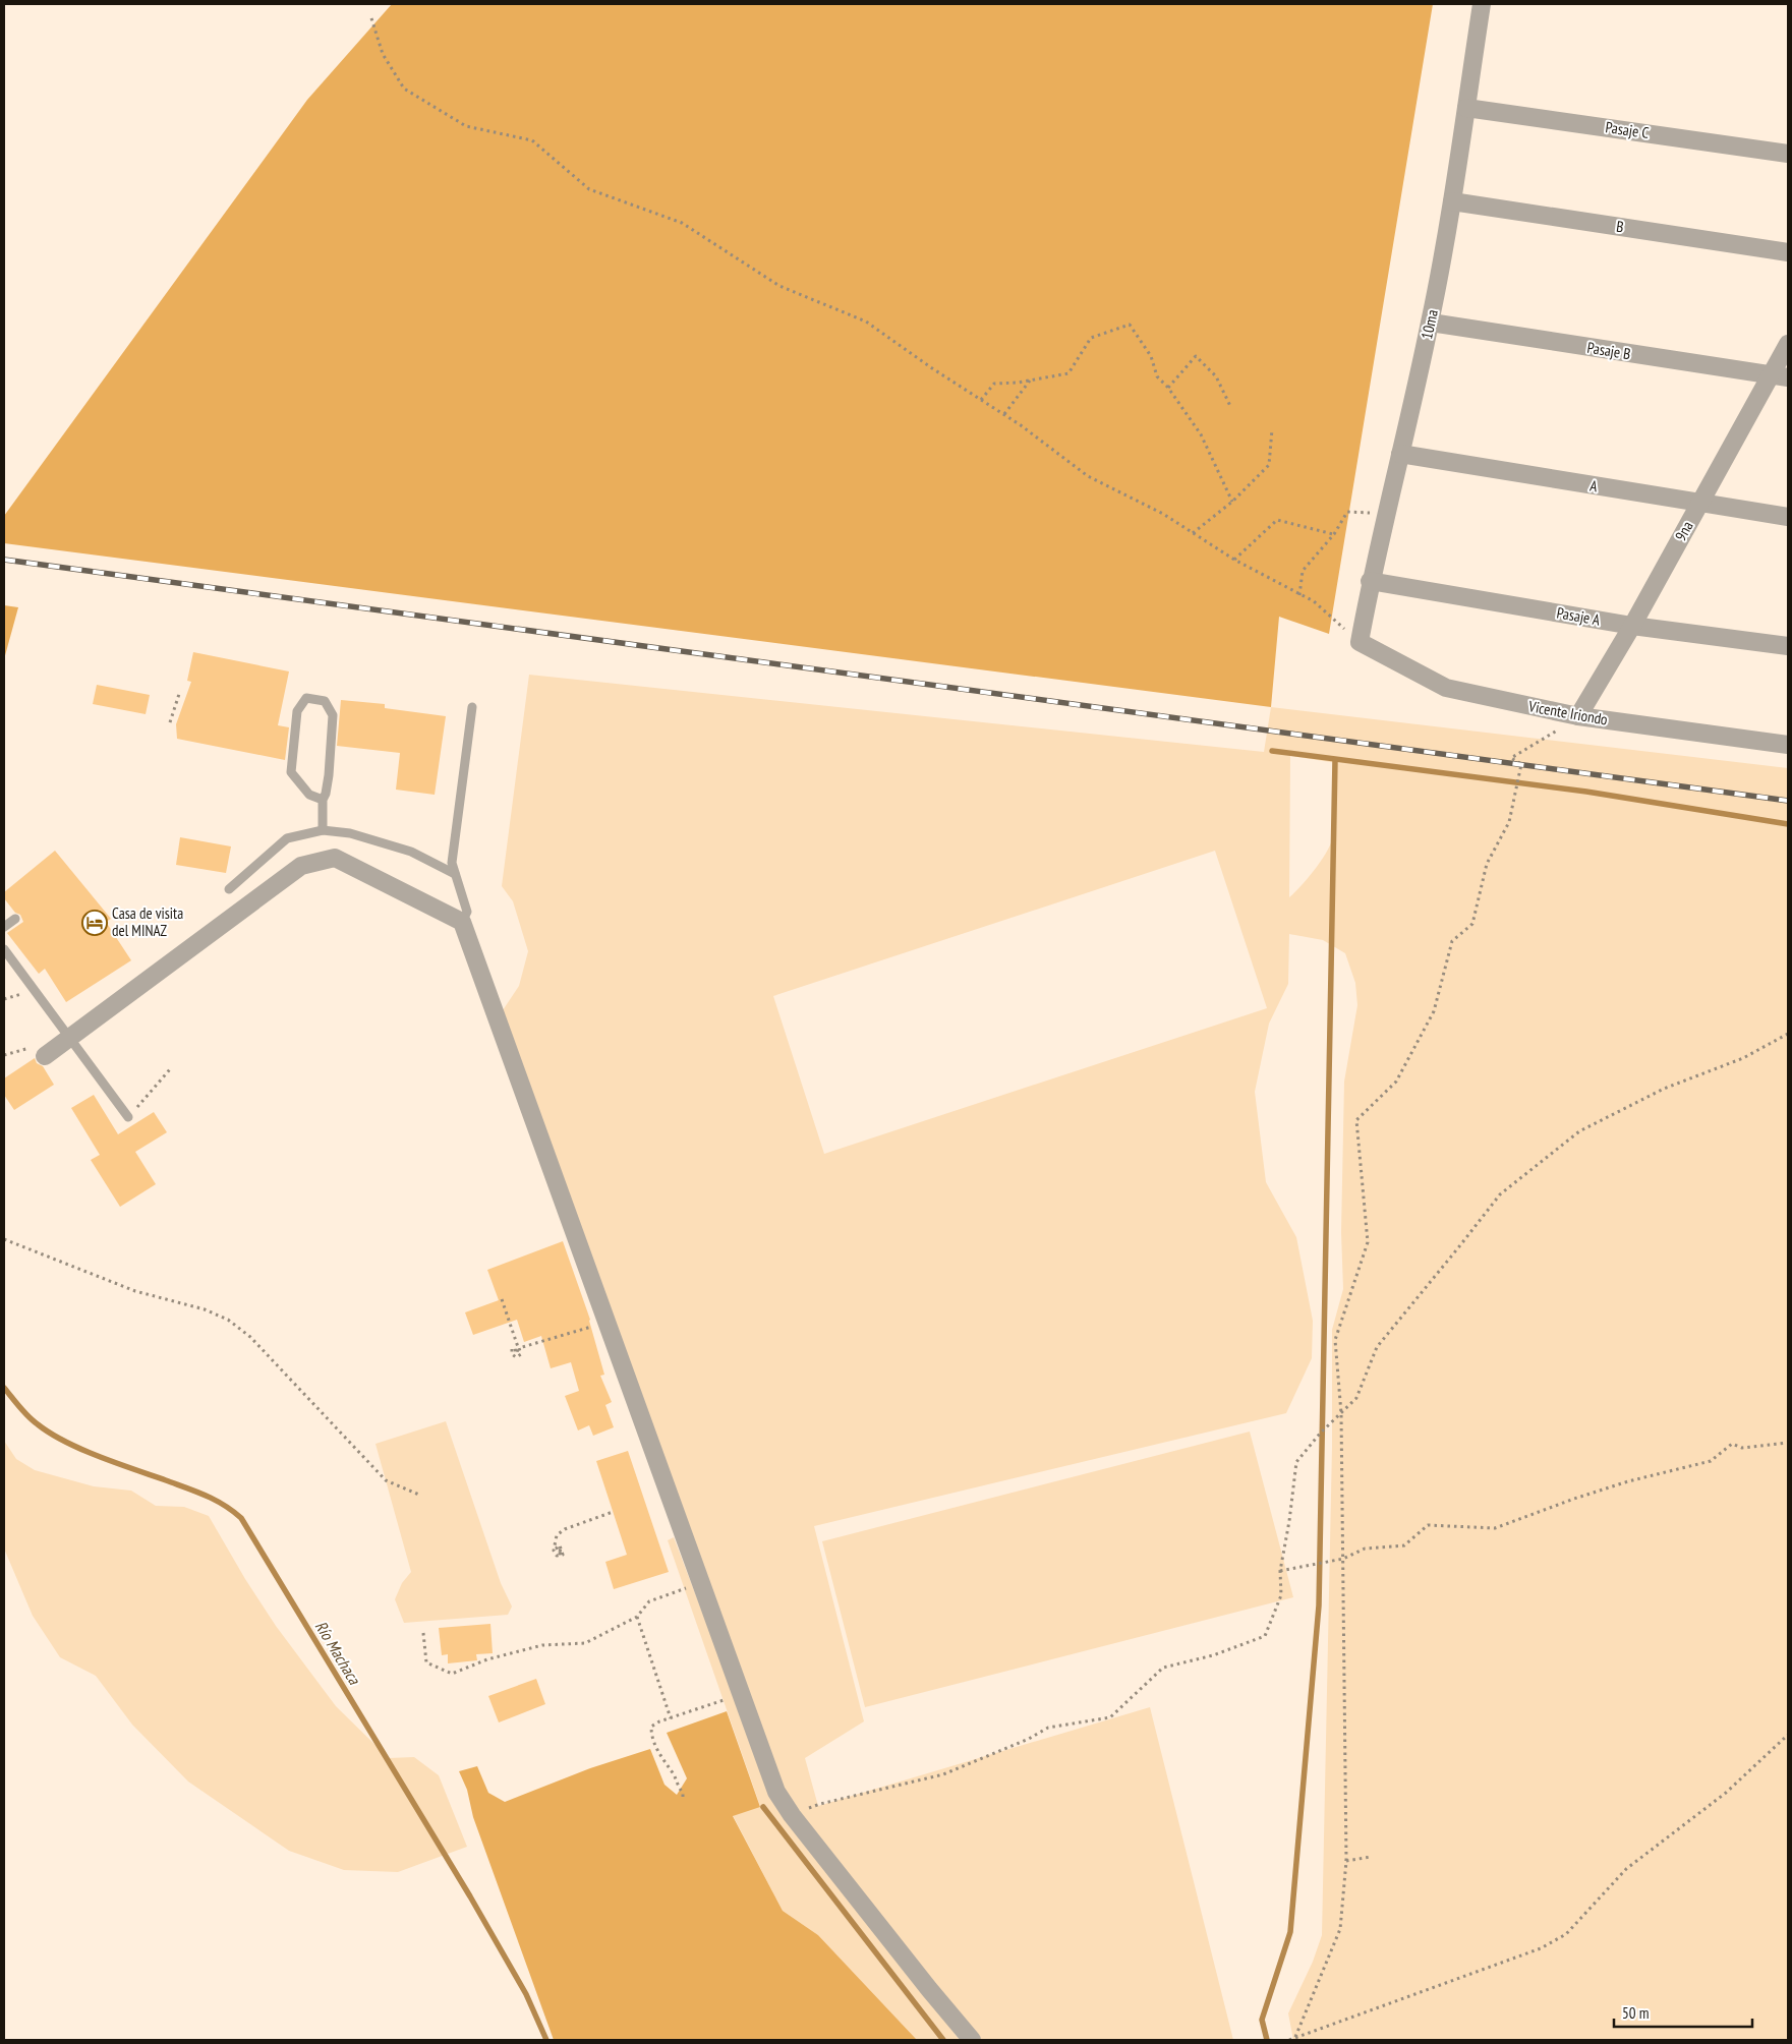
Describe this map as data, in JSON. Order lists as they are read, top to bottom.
{
  "streets": {
    "street": [
      "Pasaje C",
      "B",
      "10ma",
      "Pasaje B",
      "A",
      "9na",
      "Pasaje A",
      "Vicente Iriondo"
    ]
  },
  "crossings": [
    ["Pasaje C", "10ma"],
    ["B", "10ma"],
    ["10ma", "Pasaje B"],
    ["10ma", "A"],
    ["10ma", "Pasaje A"],
    ["10ma", "Vicente Iriondo"],
    ["Pasaje B", "9na"],
    ["A", "9na"],
    ["9na", "Pasaje A"],
    ["9na", "Vicente Iriondo"]
  ],
  "water": ["Río Machaca"],
  "places": {
    "hotel": ["Casa de visita del MINAZ"]
  },
  "scale_bar": "50 m"
}
